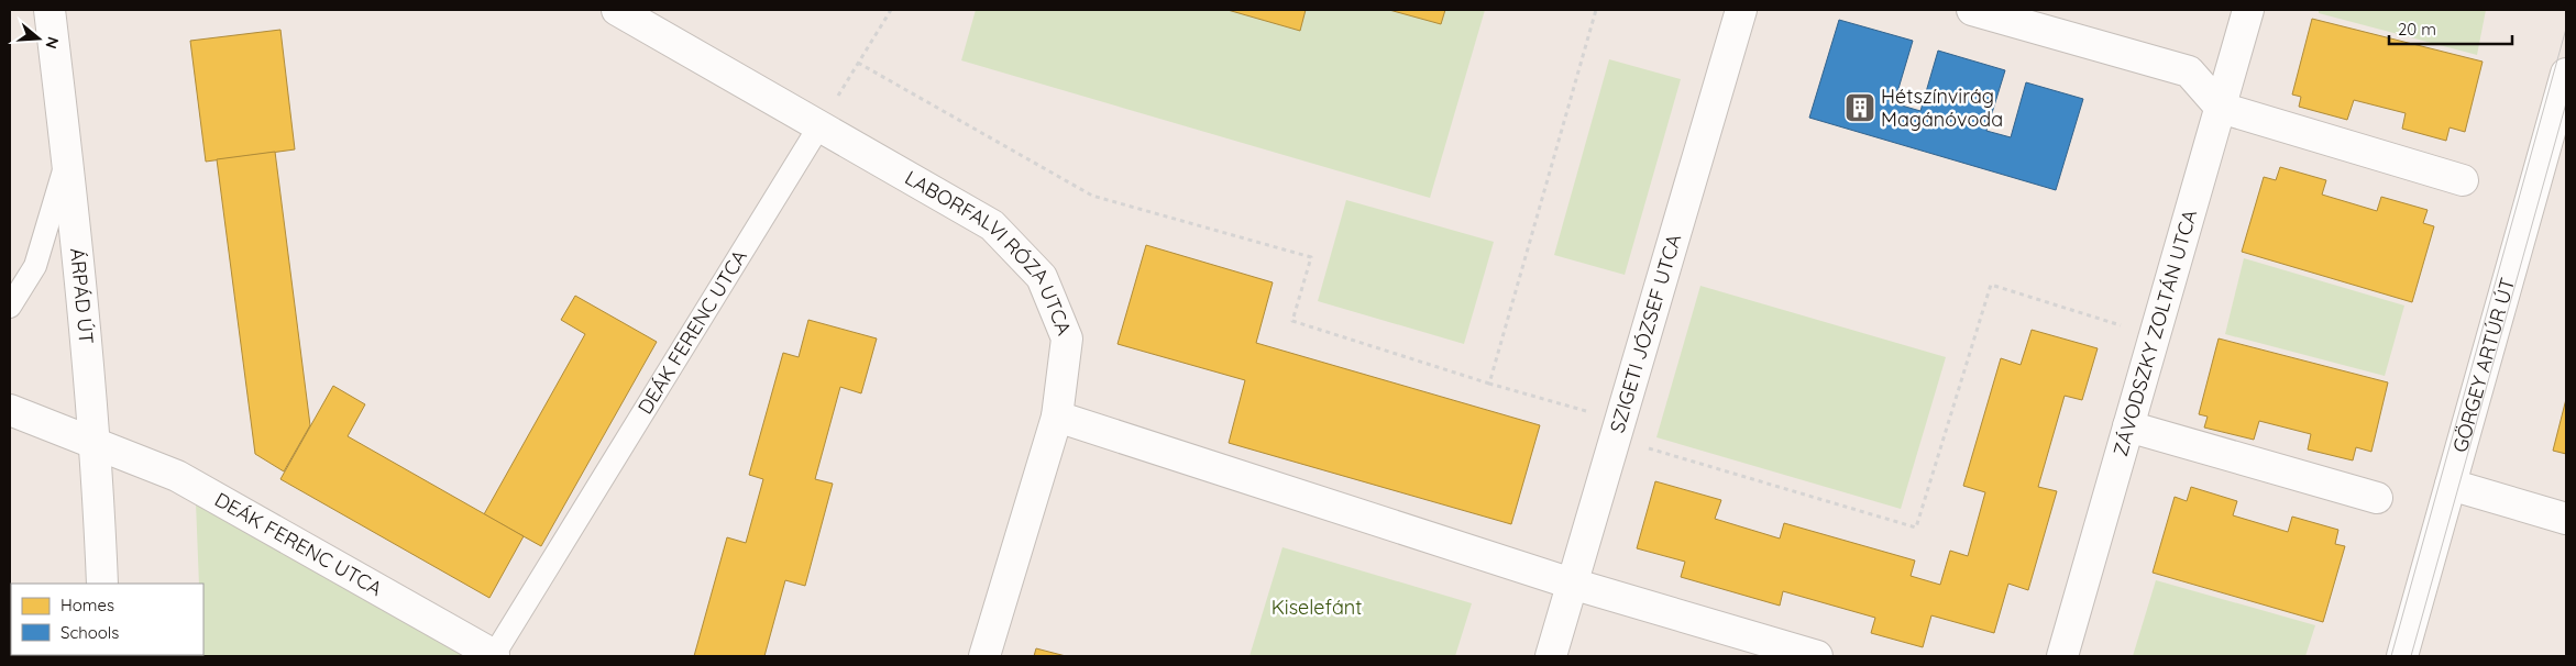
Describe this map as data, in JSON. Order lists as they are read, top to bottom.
{
  "streets": {
    "street": [
      "LABORFALVI RÓZA UTCA",
      "ÁRPÁD ÚT",
      "DEÁK FERENC UTCA",
      "SZIGETI JÓZSEF UTCA",
      "ZÁVODSZKY ZOLTÁN UTCA",
      "GÖRGEY ARTÚR ÚT"
    ]
  },
  "crossings": [
    ["LABORFALVI RÓZA UTCA", "DEÁK FERENC UTCA"],
    ["ÁRPÁD ÚT", "DEÁK FERENC UTCA"]
  ],
  "parks": ["Kiselefánt"],
  "places": {
    "building": ["Hétszínvirág Magánóvoda"]
  },
  "legend": ["Homes", "Schools"],
  "scale_bar": "20 m",
  "north": "right"
}
